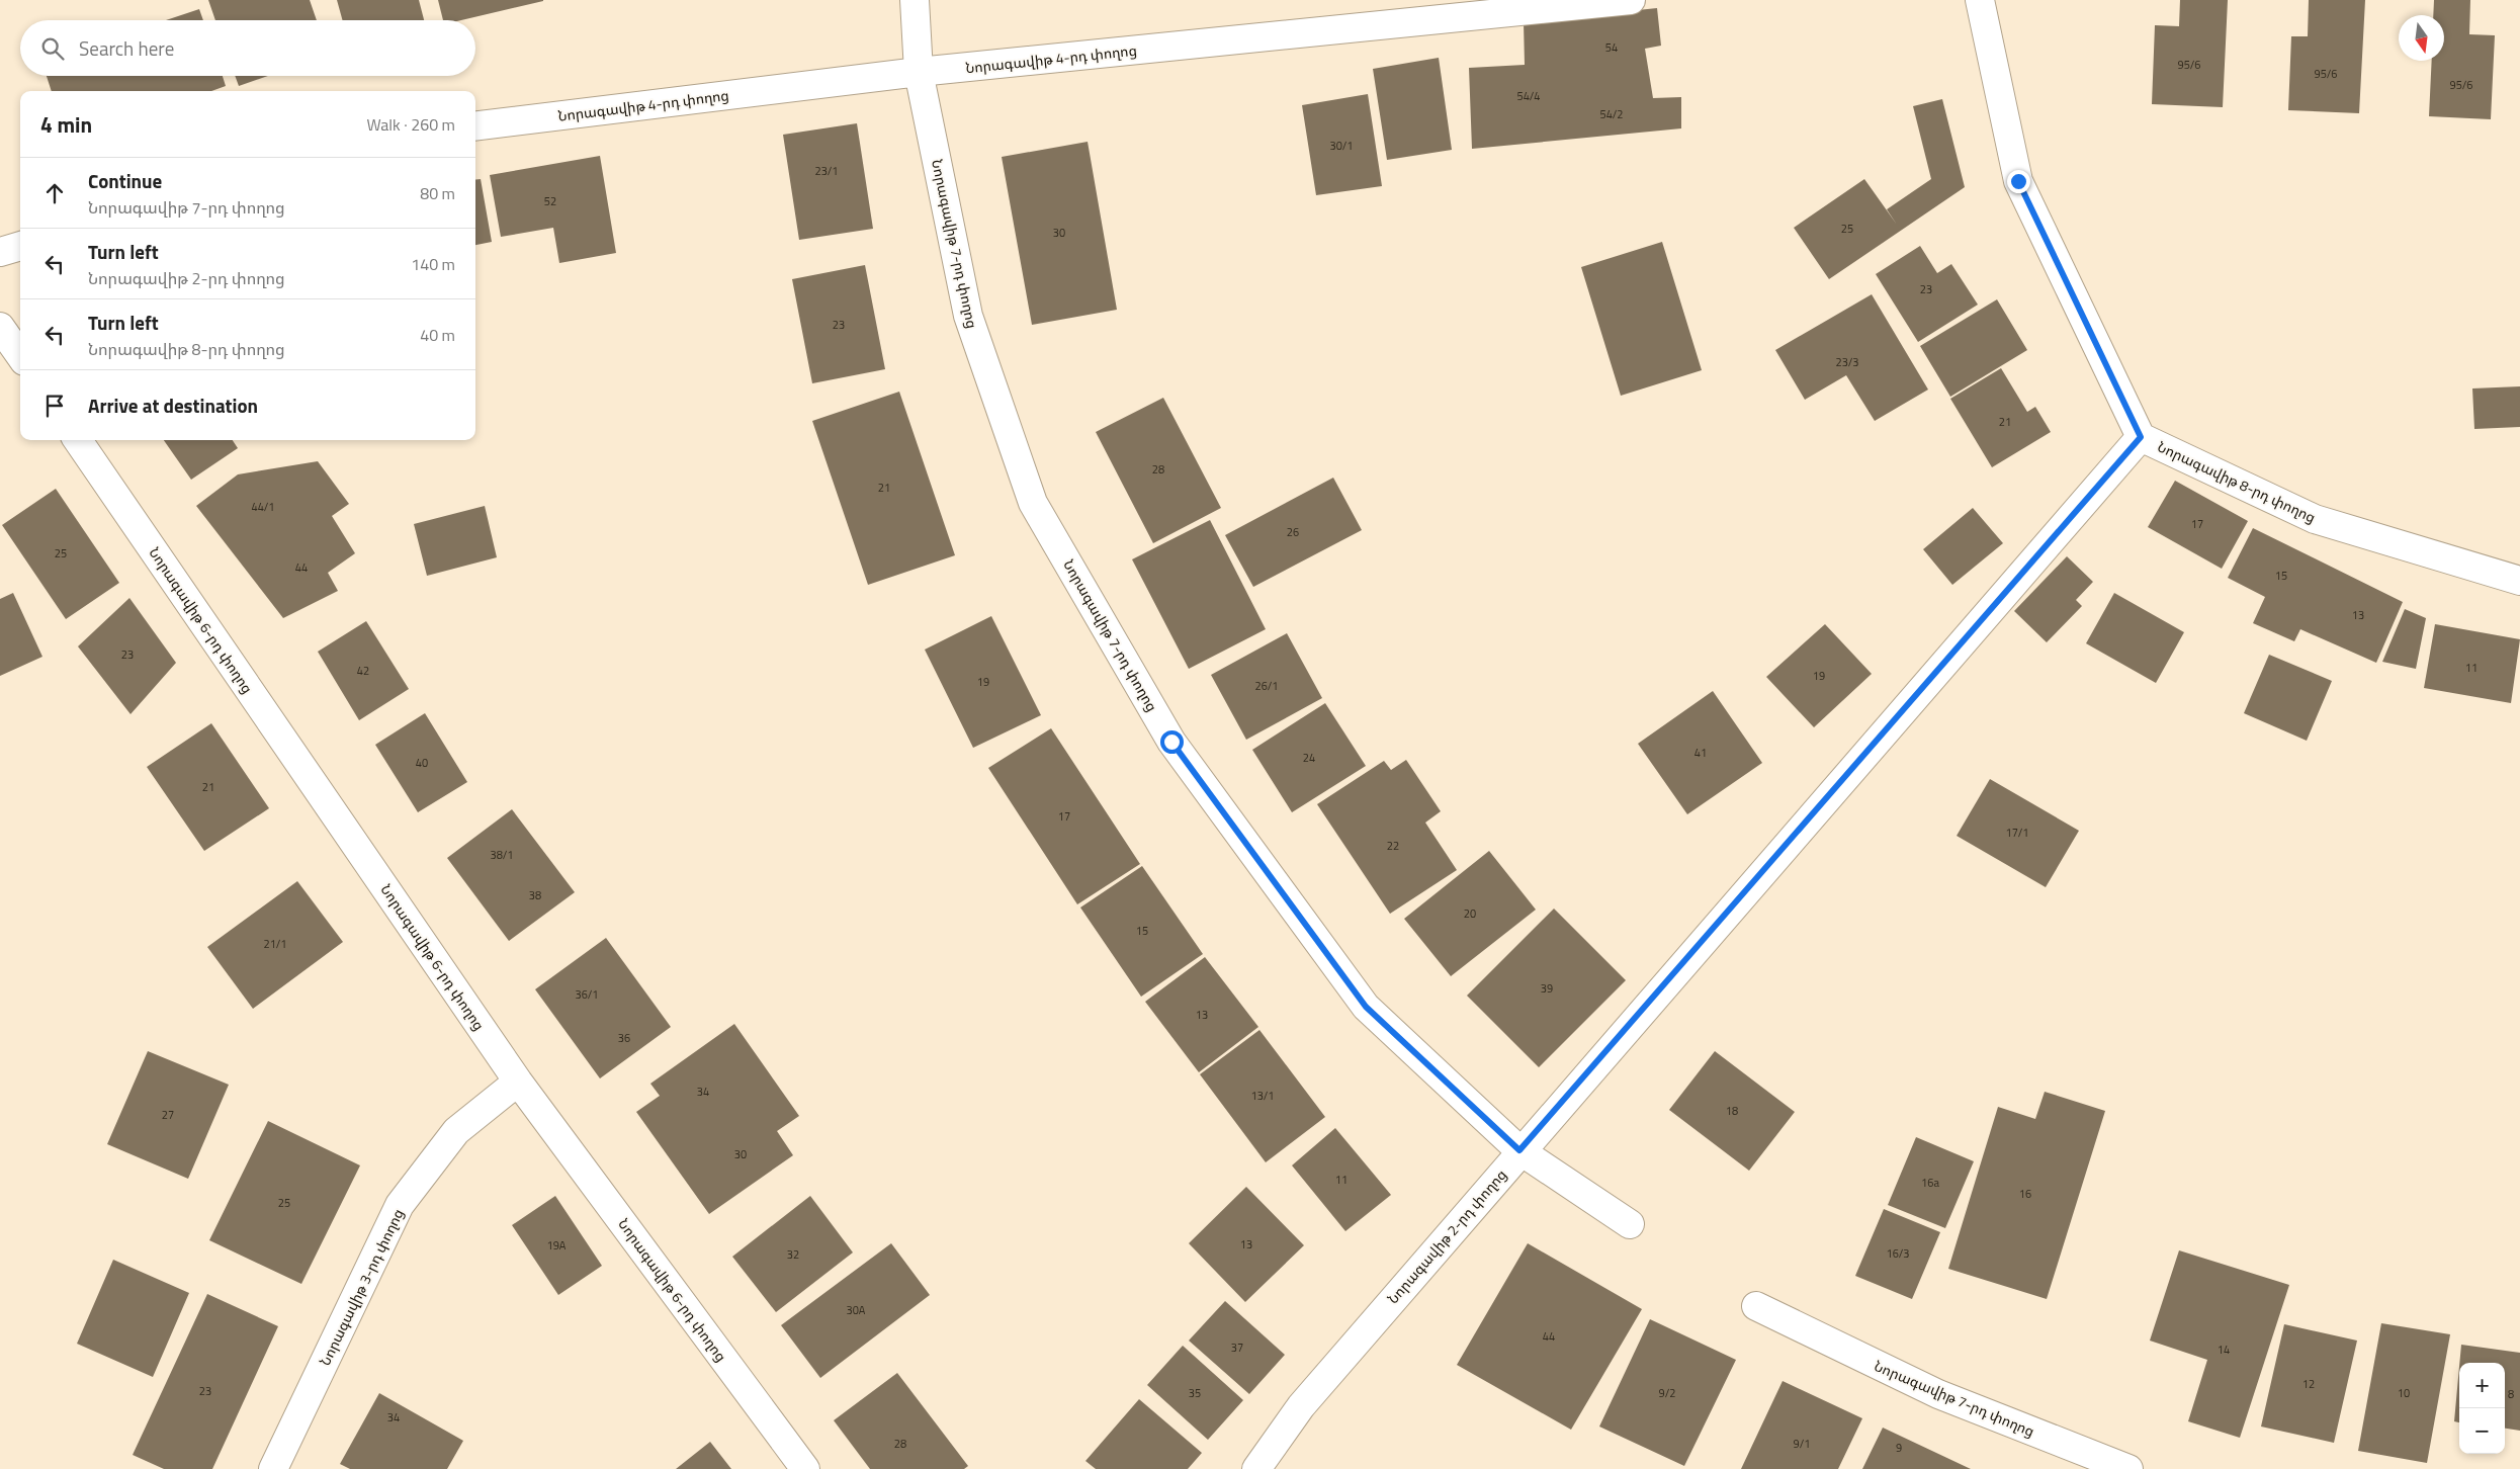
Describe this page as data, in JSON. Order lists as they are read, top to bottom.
{
  "streets": {
    "street": [
      "Նորագավիթ 4-րդ փողոց",
      "Նորագավիթ 7-րդ փողոց",
      "Նորագավիթ 8-րդ փողոց",
      "Նորագավիթ 6-րդ փողոց",
      "Նորագավիթ 2-րդ փողոց",
      "Նորագավիթ 3-րդ փողոց"
    ]
  },
  "crossings": [
    ["Նորագավիթ 4-րդ փողոց", "Նորագավիթ 7-րդ փողոց"],
    ["Նորագավիթ 7-րդ փողոց", "Նորագավիթ 2-րդ փողոց"],
    ["Նորագավիթ 8-րդ փողոց", "Նորագավիթ 2-րդ փողոց"],
    ["Նորագավիթ 6-րդ փողոց", "Նորագավիթ 3-րդ փողոց"]
  ],
  "house_numbers": [
    "54",
    "95/6",
    "95/6",
    "95/6",
    "54/4",
    "54/2",
    "30/1",
    "23/1",
    "52",
    "25",
    "30",
    "23",
    "23",
    "23/3",
    "21",
    "28",
    "21",
    "44/1",
    "17",
    "26",
    "25",
    "44",
    "15",
    "13",
    "23",
    "11",
    "42",
    "19",
    "19",
    "26/1",
    "41",
    "24",
    "40",
    "21",
    "17",
    "17/1",
    "22",
    "38/1",
    "38",
    "20",
    "15",
    "21/1",
    "39",
    "36/1",
    "13",
    "36",
    "34",
    "13/1",
    "18",
    "27",
    "30",
    "11",
    "16a",
    "16",
    "25",
    "13",
    "19A",
    "16/3",
    "32",
    "30A",
    "44",
    "37",
    "14",
    "12",
    "23",
    "35",
    "9/2",
    "10",
    "8",
    "34",
    "28",
    "9/1",
    "9"
  ],
  "north": "bottom",
  "page": {
    "search": "Search here",
    "heading": ["4 min", "Walk · 260 m"],
    "list": [
      ["Continue", "Նորագավիթ 7-րդ փողոց", "80 m"],
      ["Turn left", "Նորագավիթ 2-րդ փողոց", "140 m"],
      ["Turn left", "Նորագավիթ 8-րդ փողոց", "40 m"],
      "Arrive at destination"
    ],
    "map_buttons": ["+", "−"]
  }
}
